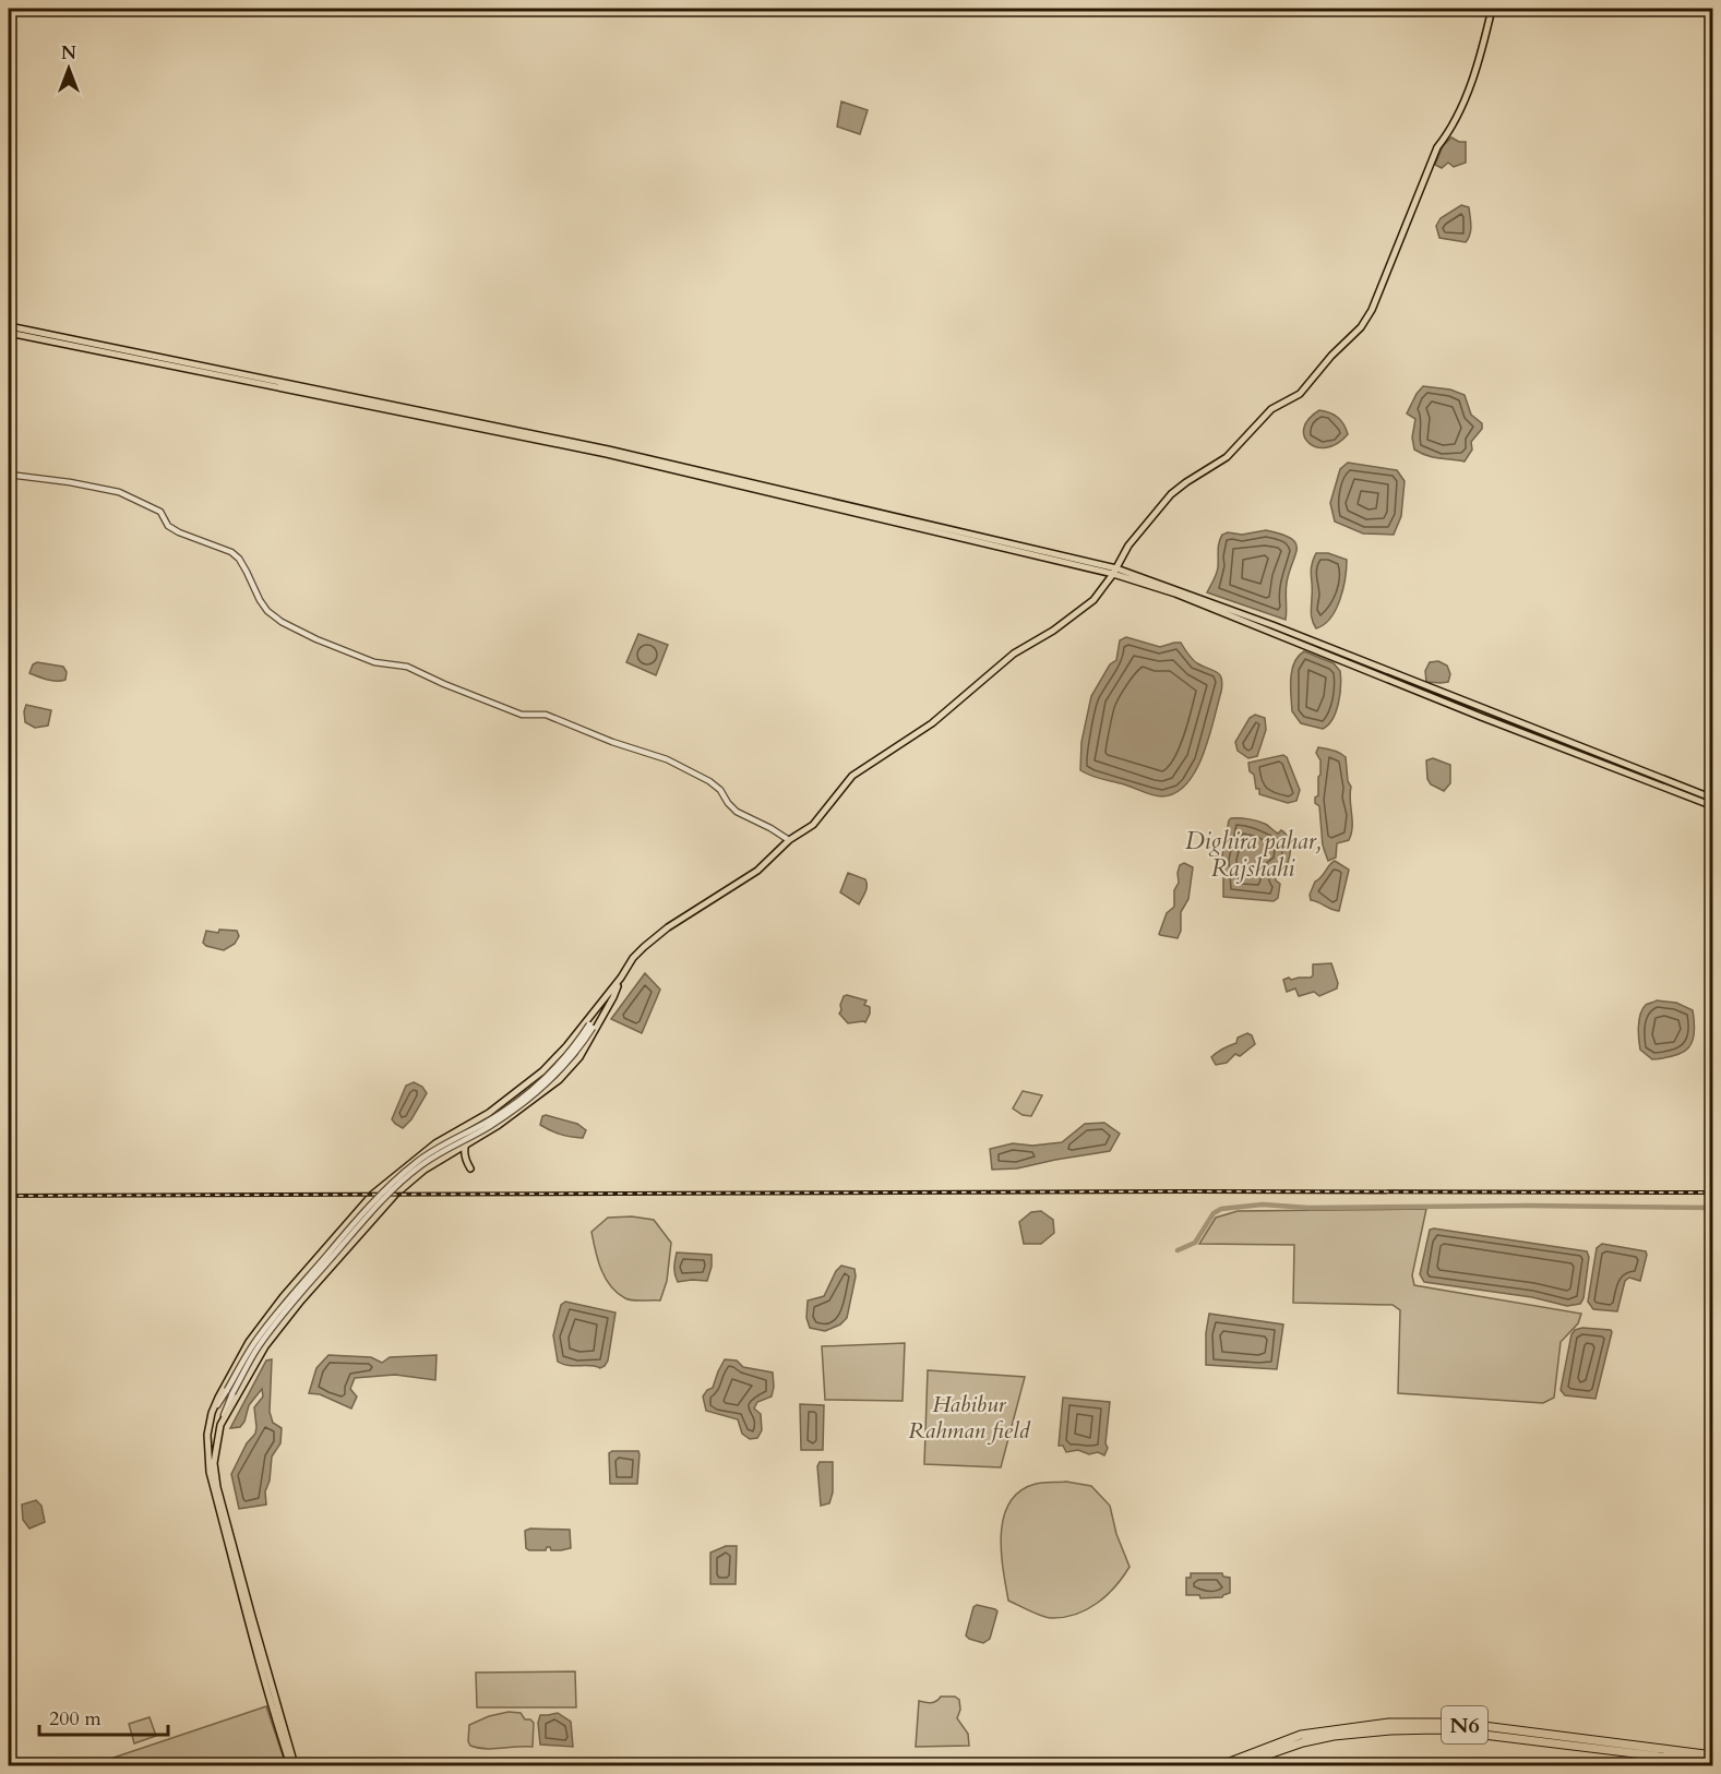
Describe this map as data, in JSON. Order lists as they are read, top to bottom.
{
  "streets": {
    "highway": ["N6"]
  },
  "water": ["Dighira pahar, Rajshahi"],
  "parks": ["Habibur Rahman field"],
  "scale_bar": "200 m",
  "north": "top"
}
